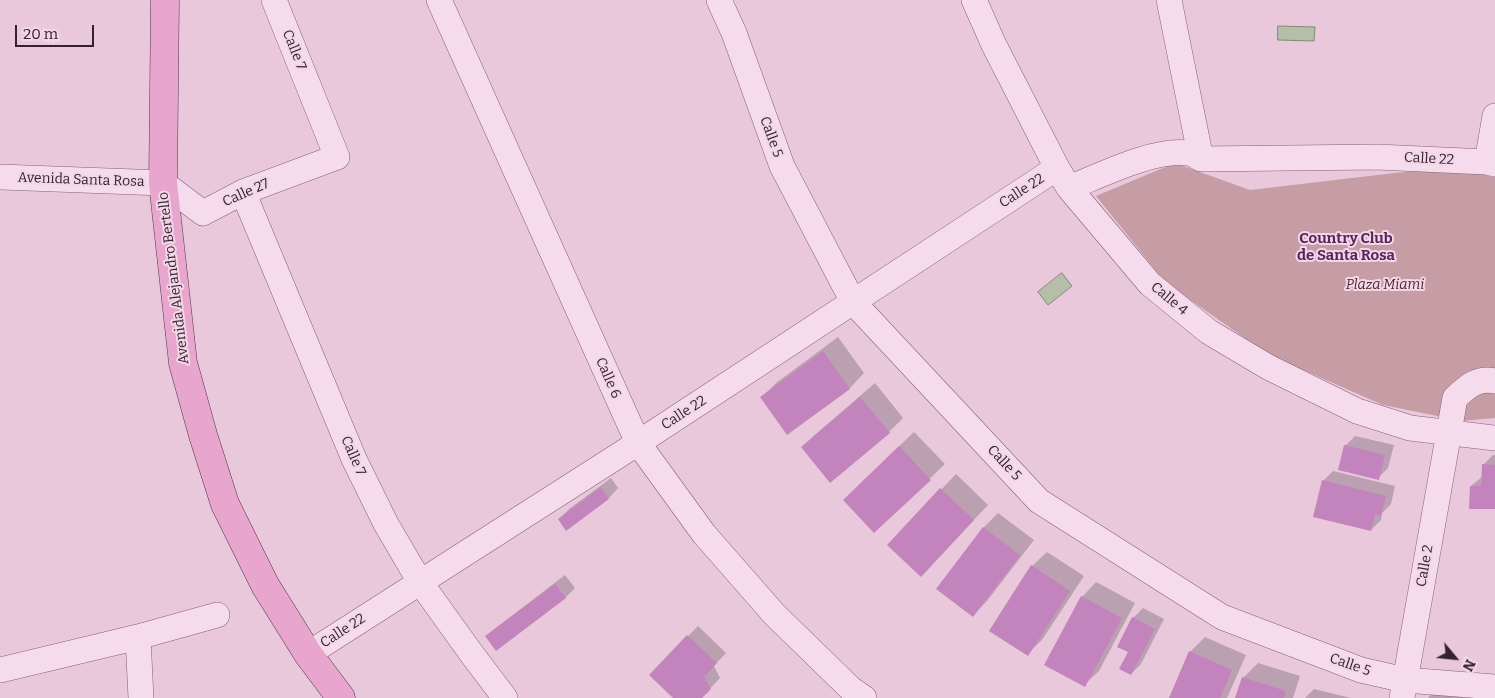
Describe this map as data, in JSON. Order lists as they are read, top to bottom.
{
  "streets": {
    "main road": ["Avenida Alejandro Bertello"],
    "street": [
      "Calle 7",
      "Calle 5",
      "Calle 22",
      "Avenida Santa Rosa",
      "Calle 27",
      "Calle 4",
      "Calle 6",
      "Calle 2"
    ]
  },
  "crossings": [
    ["Calle 7", "Calle 22"],
    ["Calle 7", "Calle 27"],
    ["Calle 5", "Calle 22"],
    ["Calle 5", "Calle 2"],
    ["Calle 22", "Avenida Alejandro Bertello"],
    ["Calle 22", "Calle 4"],
    ["Calle 22", "Calle 6"],
    ["Avenida Santa Rosa", "Calle 27"],
    ["Avenida Santa Rosa", "Avenida Alejandro Bertello"],
    ["Calle 27", "Avenida Alejandro Bertello"],
    ["Calle 4", "Calle 2"]
  ],
  "districts": ["Country Club de Santa Rosa"],
  "parks": ["Plaza Miami"],
  "scale_bar": "20 m",
  "north": "bottom right"
}
